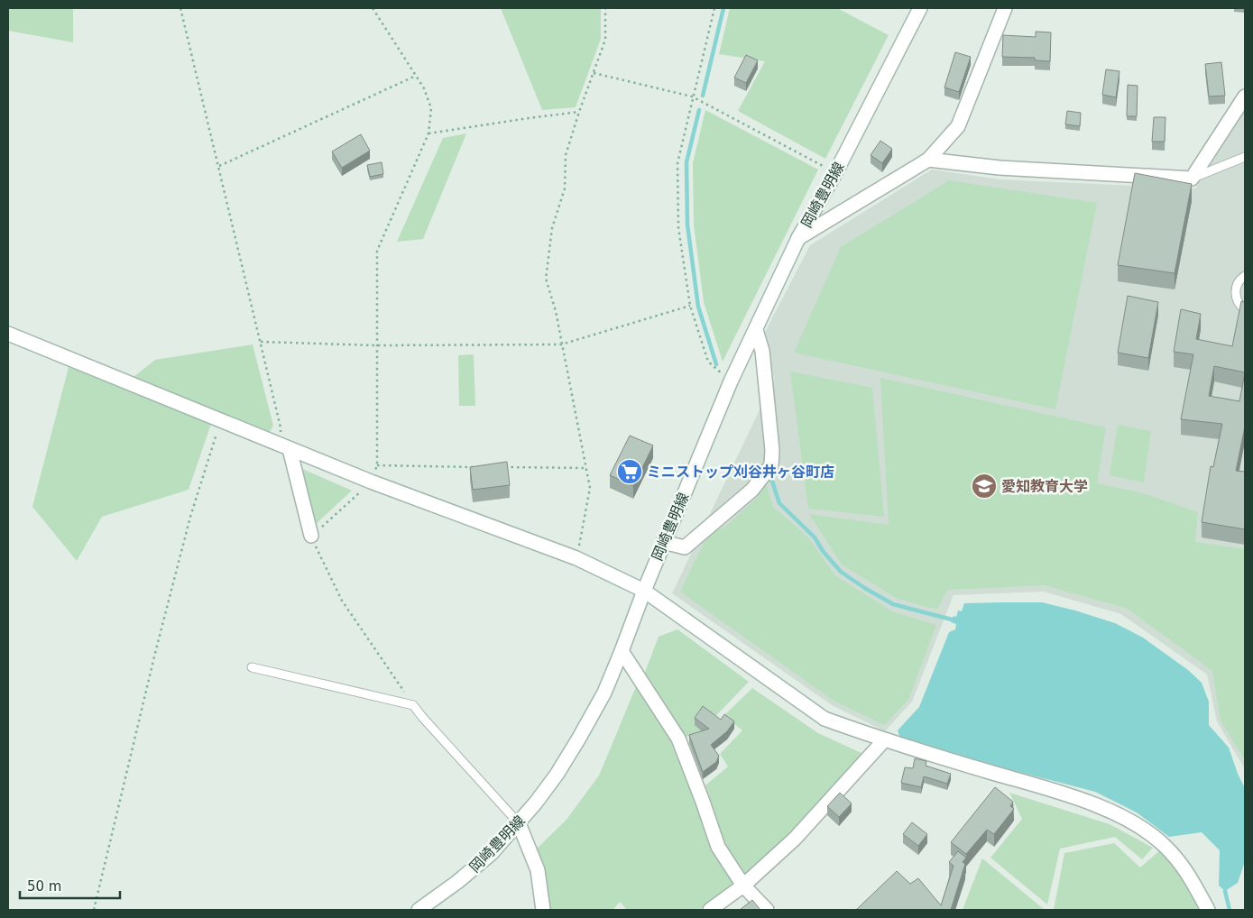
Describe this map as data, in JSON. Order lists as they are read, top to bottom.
{
  "streets": {
    "street": ["岡崎豊明線"]
  },
  "places": {
    "supermarket": ["ミニストップ刈谷井ヶ谷町店"],
    "school or university": ["愛知教育大学"]
  },
  "scale_bar": "50 m"
}
